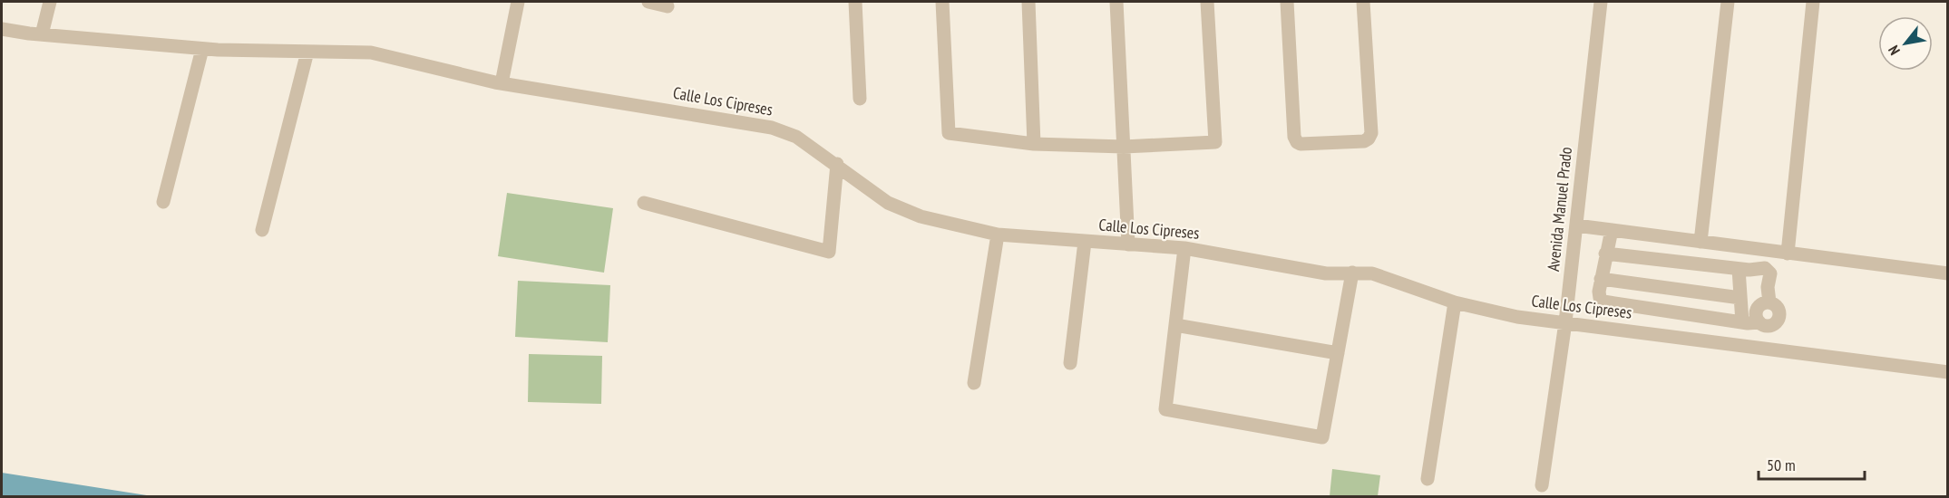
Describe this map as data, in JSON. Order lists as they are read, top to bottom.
{
  "streets": {
    "street": ["Calle Los Cipreses", "Avenida Manuel Prado"]
  },
  "crossings": [
    ["Calle Los Cipreses", "Avenida Manuel Prado"]
  ],
  "scale_bar": "50 m",
  "north": "bottom left"
}
